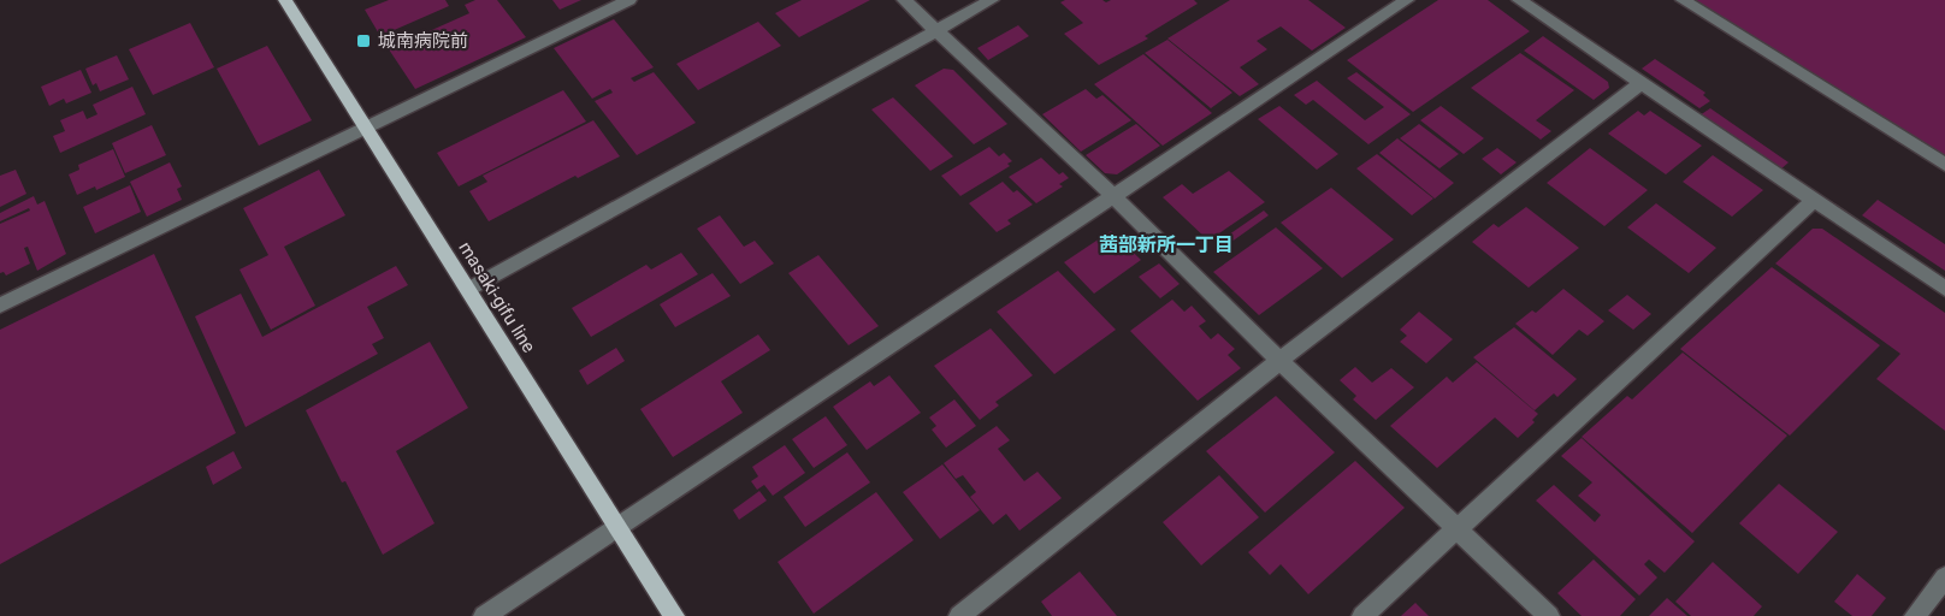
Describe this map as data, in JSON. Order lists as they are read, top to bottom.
{
  "streets": {
    "main road": ["masaki-gifu line"]
  },
  "districts": ["茜部新所一丁目"],
  "places": {
    "transit": ["城南病院前"]
  }
}
